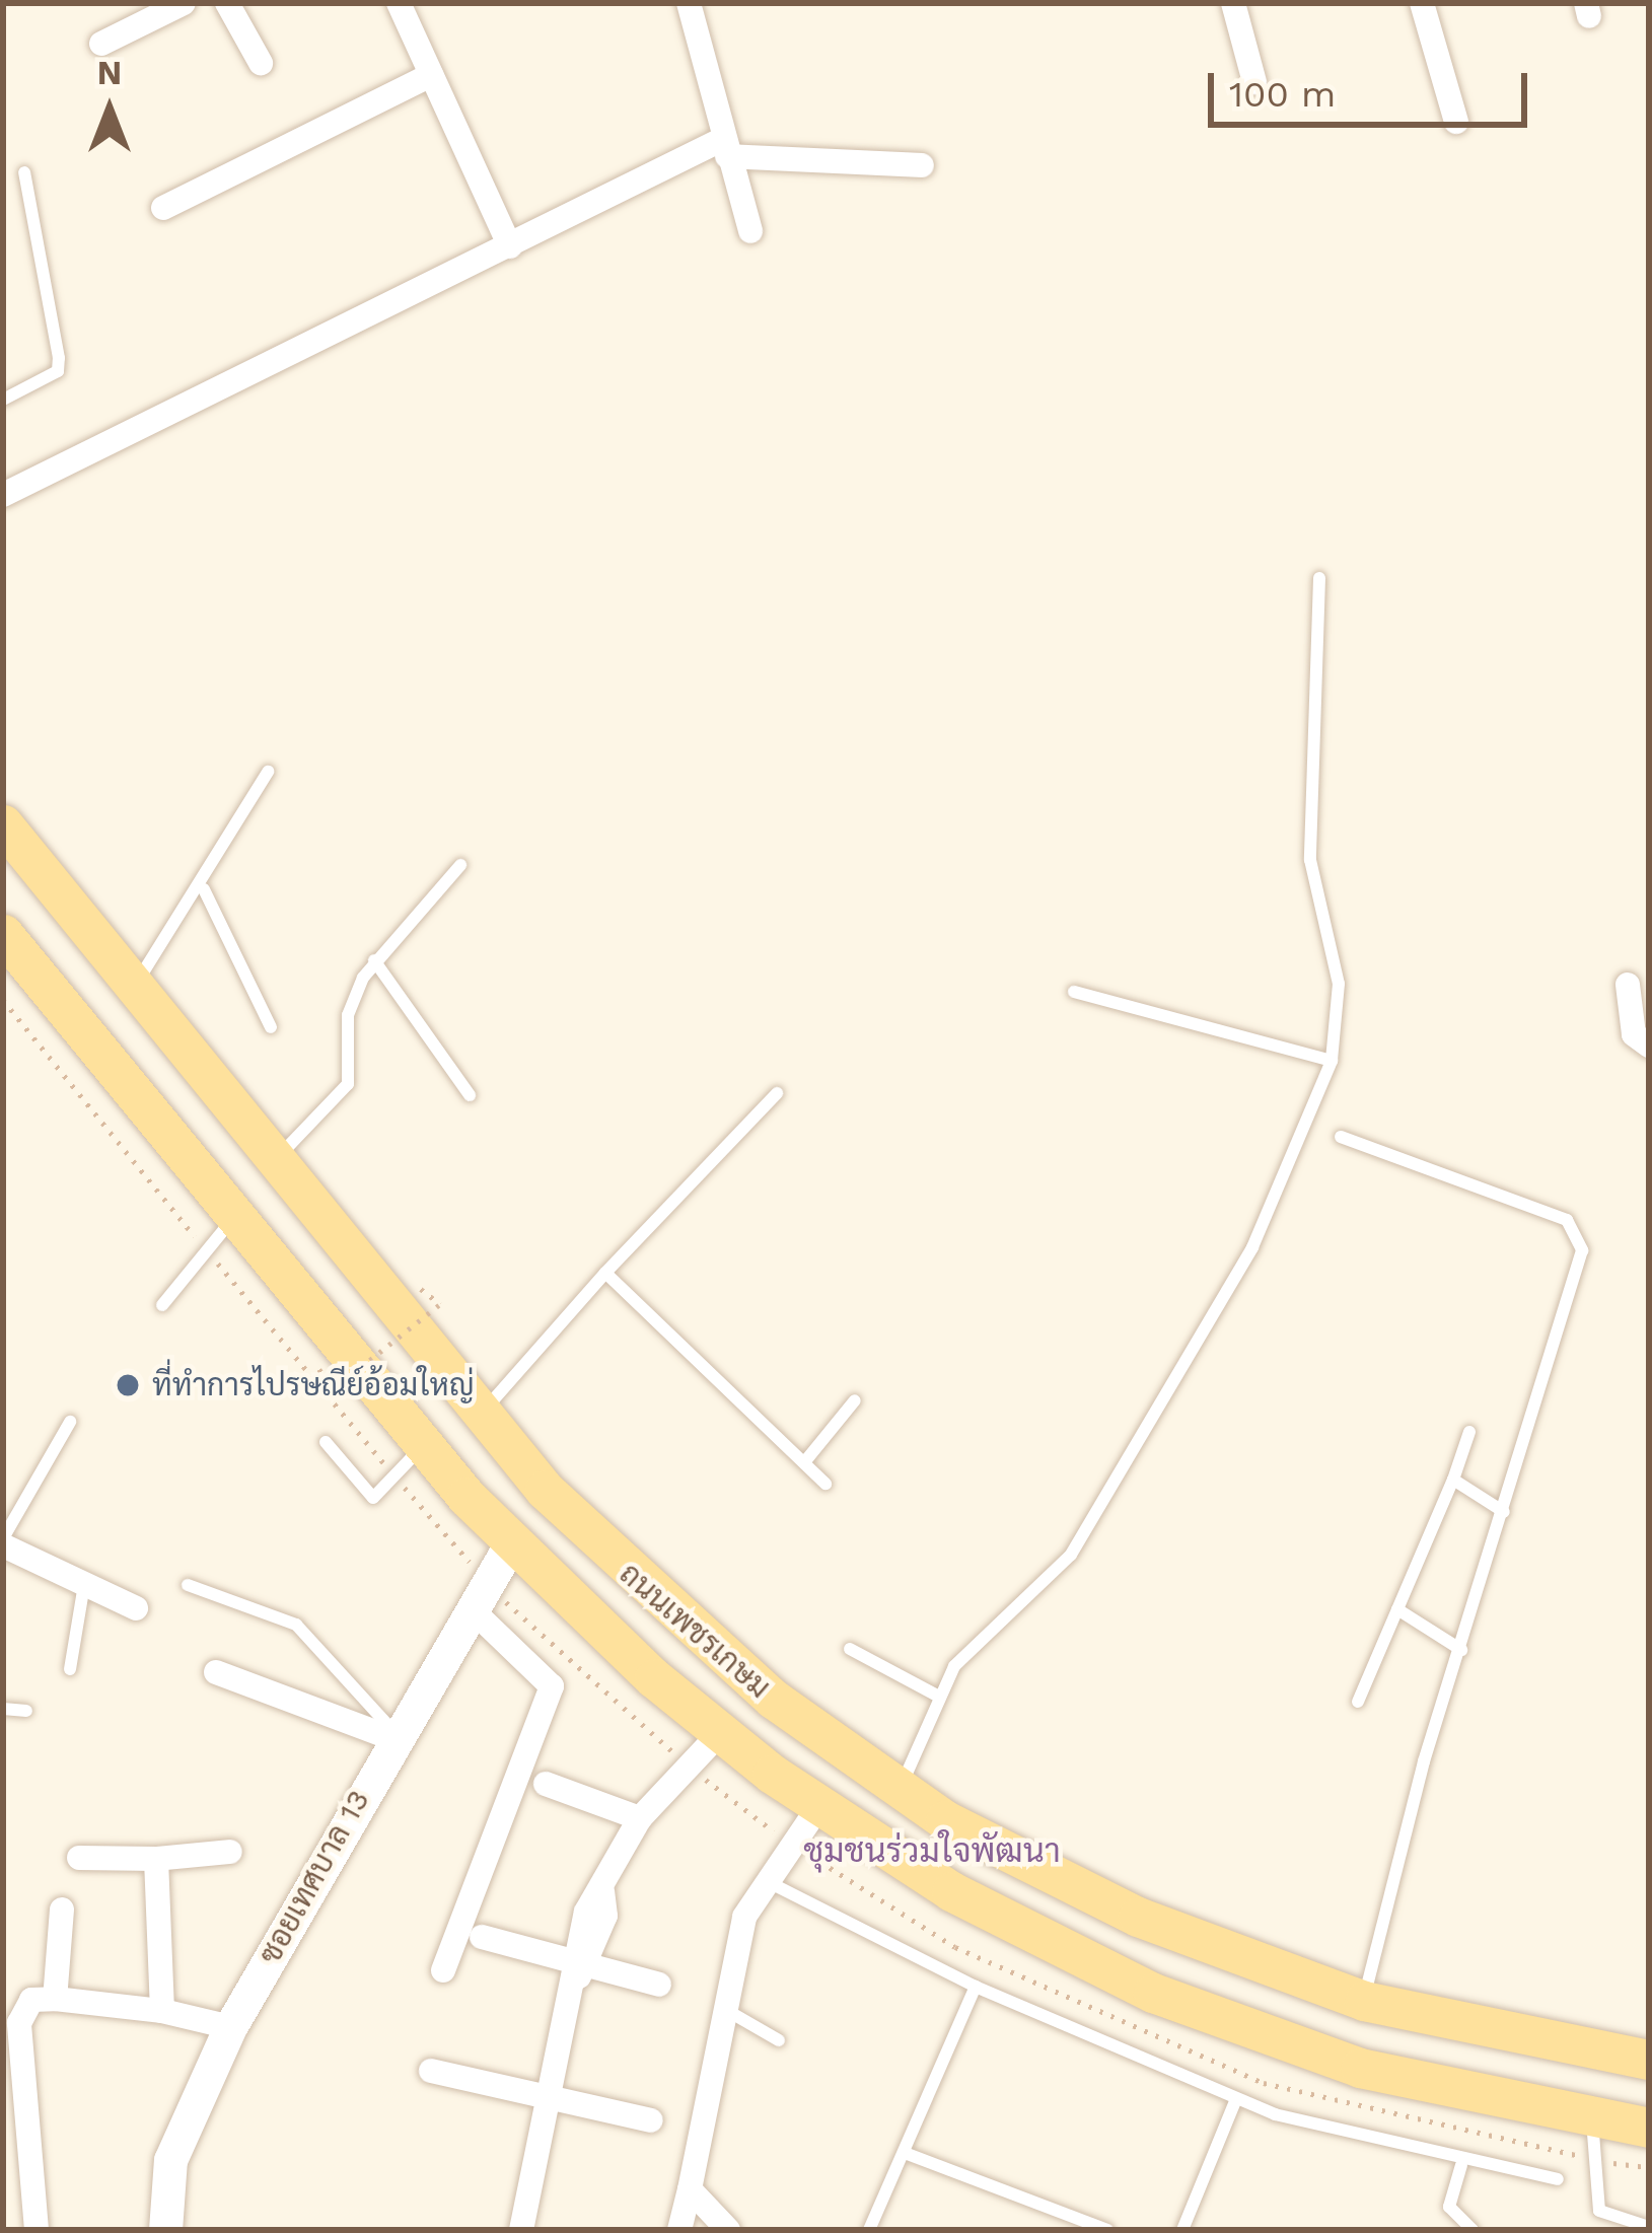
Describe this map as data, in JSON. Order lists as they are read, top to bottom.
{
  "streets": {
    "main road": ["ถนนเพชรเกษม"],
    "street": ["ซอยเทศบาล 13"]
  },
  "crossings": [
    ["ถนนเพชรเกษม", "ซอยเทศบาล 13"]
  ],
  "districts": ["ชุมชนร่วมใจพัฒนา"],
  "places": ["ที่ทำการไปรษณีย์อ้อมใหญ่"],
  "scale_bar": "100 m",
  "north": "top"
}
